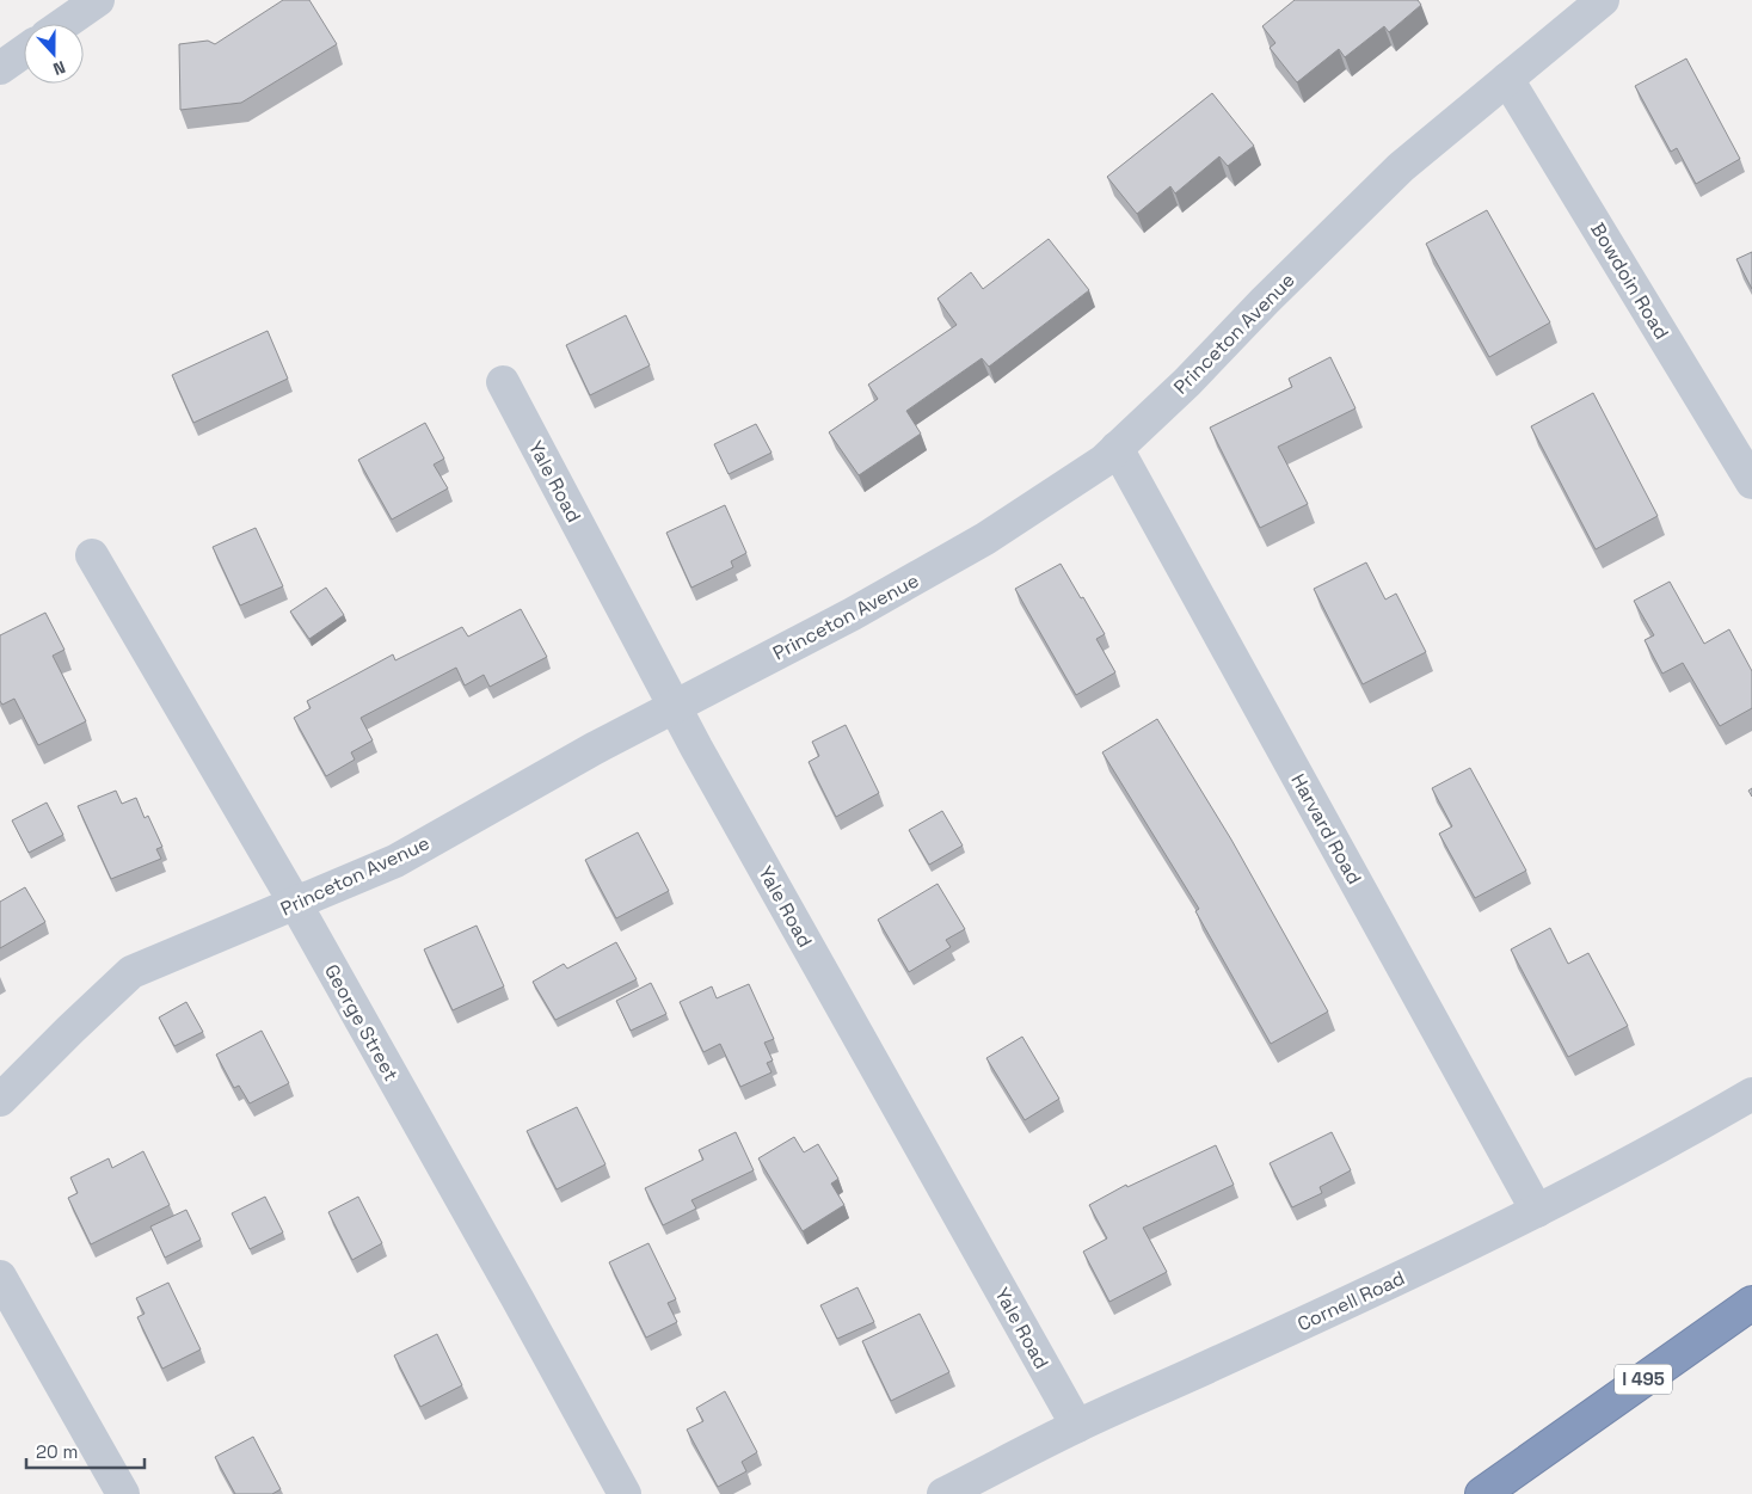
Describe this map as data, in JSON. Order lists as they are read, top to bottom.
{
  "streets": {
    "highway": ["I 495"],
    "street": [
      "Bowdoin Road",
      "Princeton Avenue",
      "Yale Road",
      "Harvard Road",
      "George Street",
      "Cornell Road"
    ]
  },
  "crossings": [
    ["Bowdoin Road", "Princeton Avenue"],
    ["Princeton Avenue", "Yale Road"],
    ["Princeton Avenue", "Harvard Road"],
    ["Princeton Avenue", "George Street"],
    ["Yale Road", "Cornell Road"],
    ["Harvard Road", "Cornell Road"]
  ],
  "scale_bar": "20 m",
  "north": "bottom"
}
